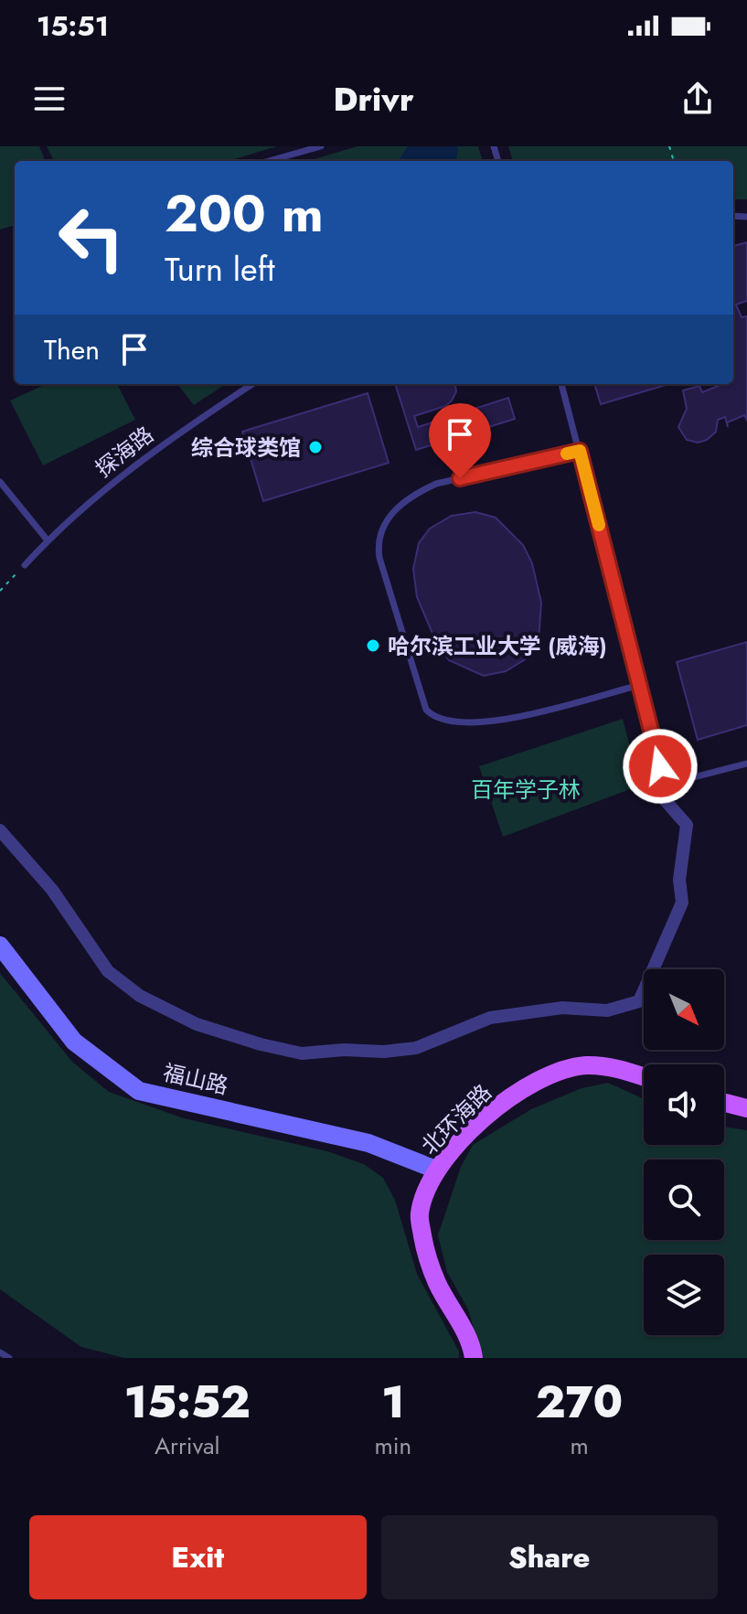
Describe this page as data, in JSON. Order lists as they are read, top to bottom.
{
  "streets": {
    "main road": ["福山路", "北环海路"],
    "lane": ["探海路"]
  },
  "crossings": [
    ["福山路", "北环海路"]
  ],
  "parks": ["百年学子林"],
  "places": ["综合球类馆", "哈尔滨工业大学 (威海)"],
  "north": "bottom right",
  "page": {
    "status": "15:51",
    "header": "Drivr",
    "turn": ["200 m", "Turn left"],
    "then": "Then",
    "eta": [
      "15:52",
      "Arrival",
      "1",
      "min",
      "270",
      "m"
    ],
    "buttons": ["Exit", "Share"]
  }
}
